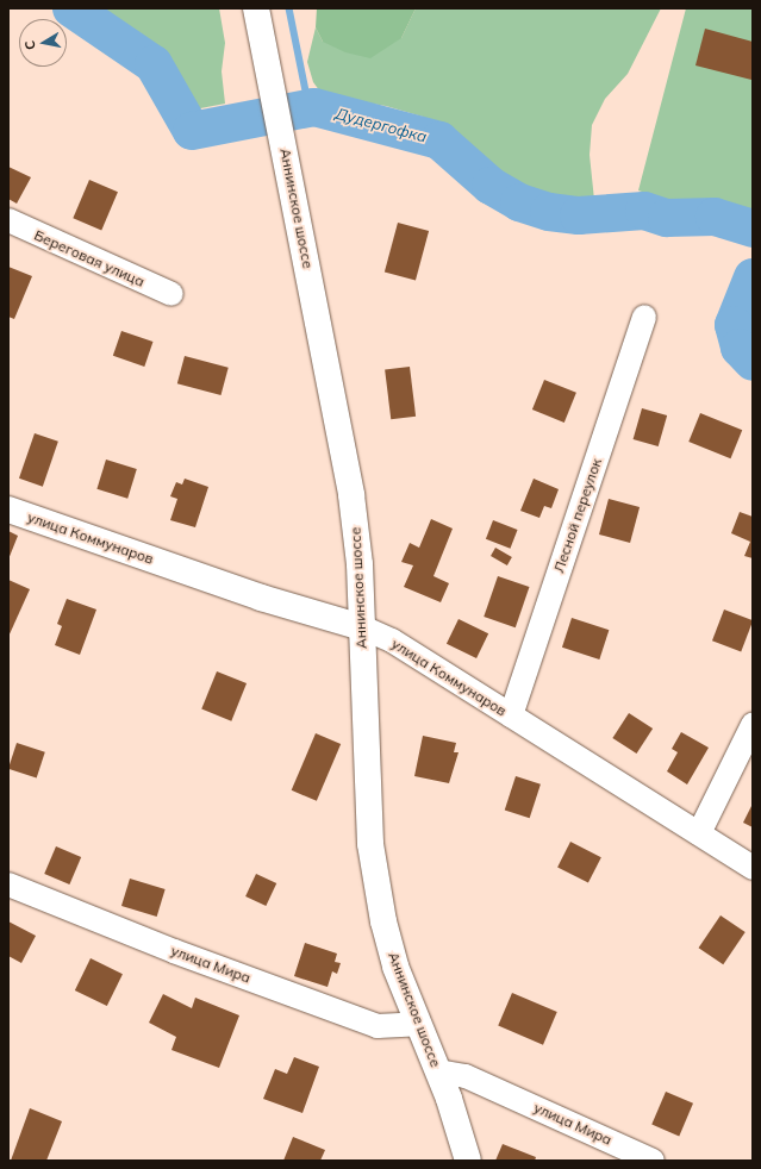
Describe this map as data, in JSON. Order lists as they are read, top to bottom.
{
  "streets": {
    "street": [
      "Аннинское шоссе",
      "Береговая улица",
      "Лесной переулок",
      "улица Коммунаров",
      "улица Мира"
    ]
  },
  "crossings": [
    ["Аннинское шоссе", "улица Коммунаров"],
    ["Аннинское шоссе", "улица Мира"],
    ["Лесной переулок", "улица Коммунаров"]
  ],
  "water": ["Дудергофка"],
  "north": "left"
}
